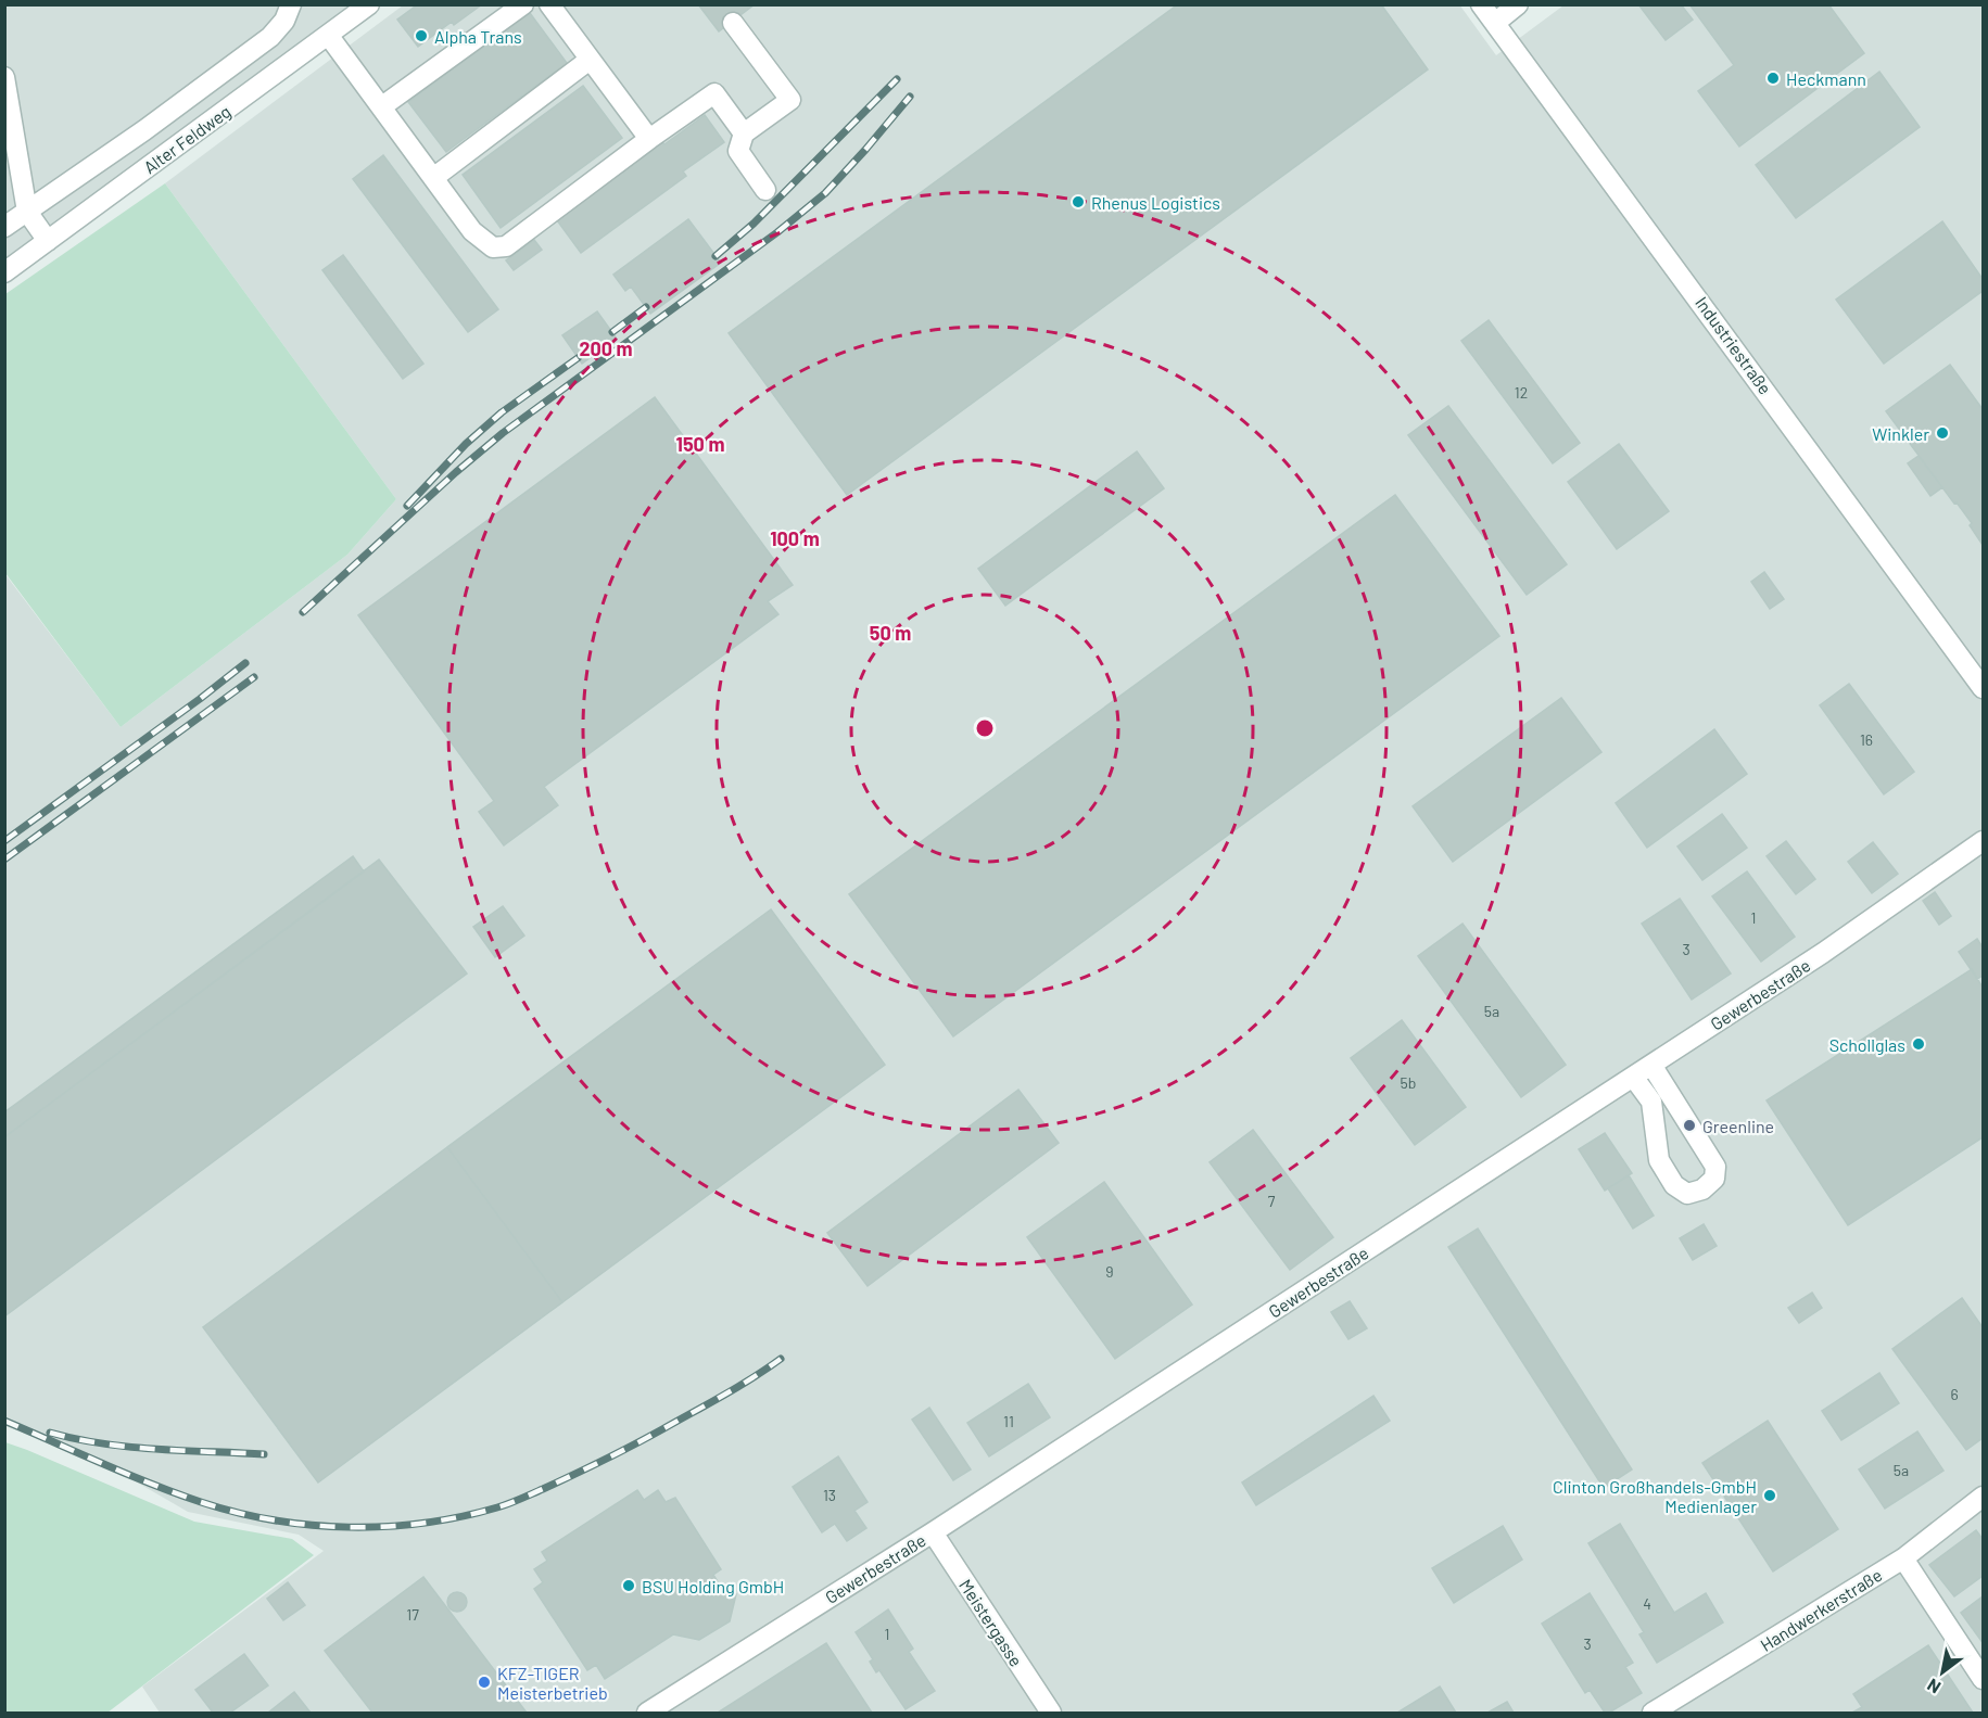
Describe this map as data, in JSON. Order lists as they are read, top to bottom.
{
  "streets": {
    "street": [
      "Alter Feldweg",
      "Industriestraße",
      "Gewerbestraße",
      "Handwerkerstraße",
      "Meistergasse"
    ]
  },
  "crossings": [
    ["Gewerbestraße", "Meistergasse"]
  ],
  "places": [
    "Alpha Trans",
    "Heckmann",
    "Rhenus Logistics",
    "Winkler",
    "Schollglas",
    "Greenline",
    "Clinton Großhandels-GmbH Medienlager",
    "BSU Holding GmbH",
    "KFZ-TIGER Meisterbetrieb"
  ],
  "house_numbers": [
    "12",
    "16",
    "1",
    "3",
    "5a",
    "5b",
    "7",
    "9",
    "6",
    "11",
    "5a",
    "13",
    "4",
    "17",
    "1",
    "3"
  ],
  "north": "bottom left",
  "rings": [
    "200 m",
    "150 m",
    "100 m",
    "50 m"
  ]
}
